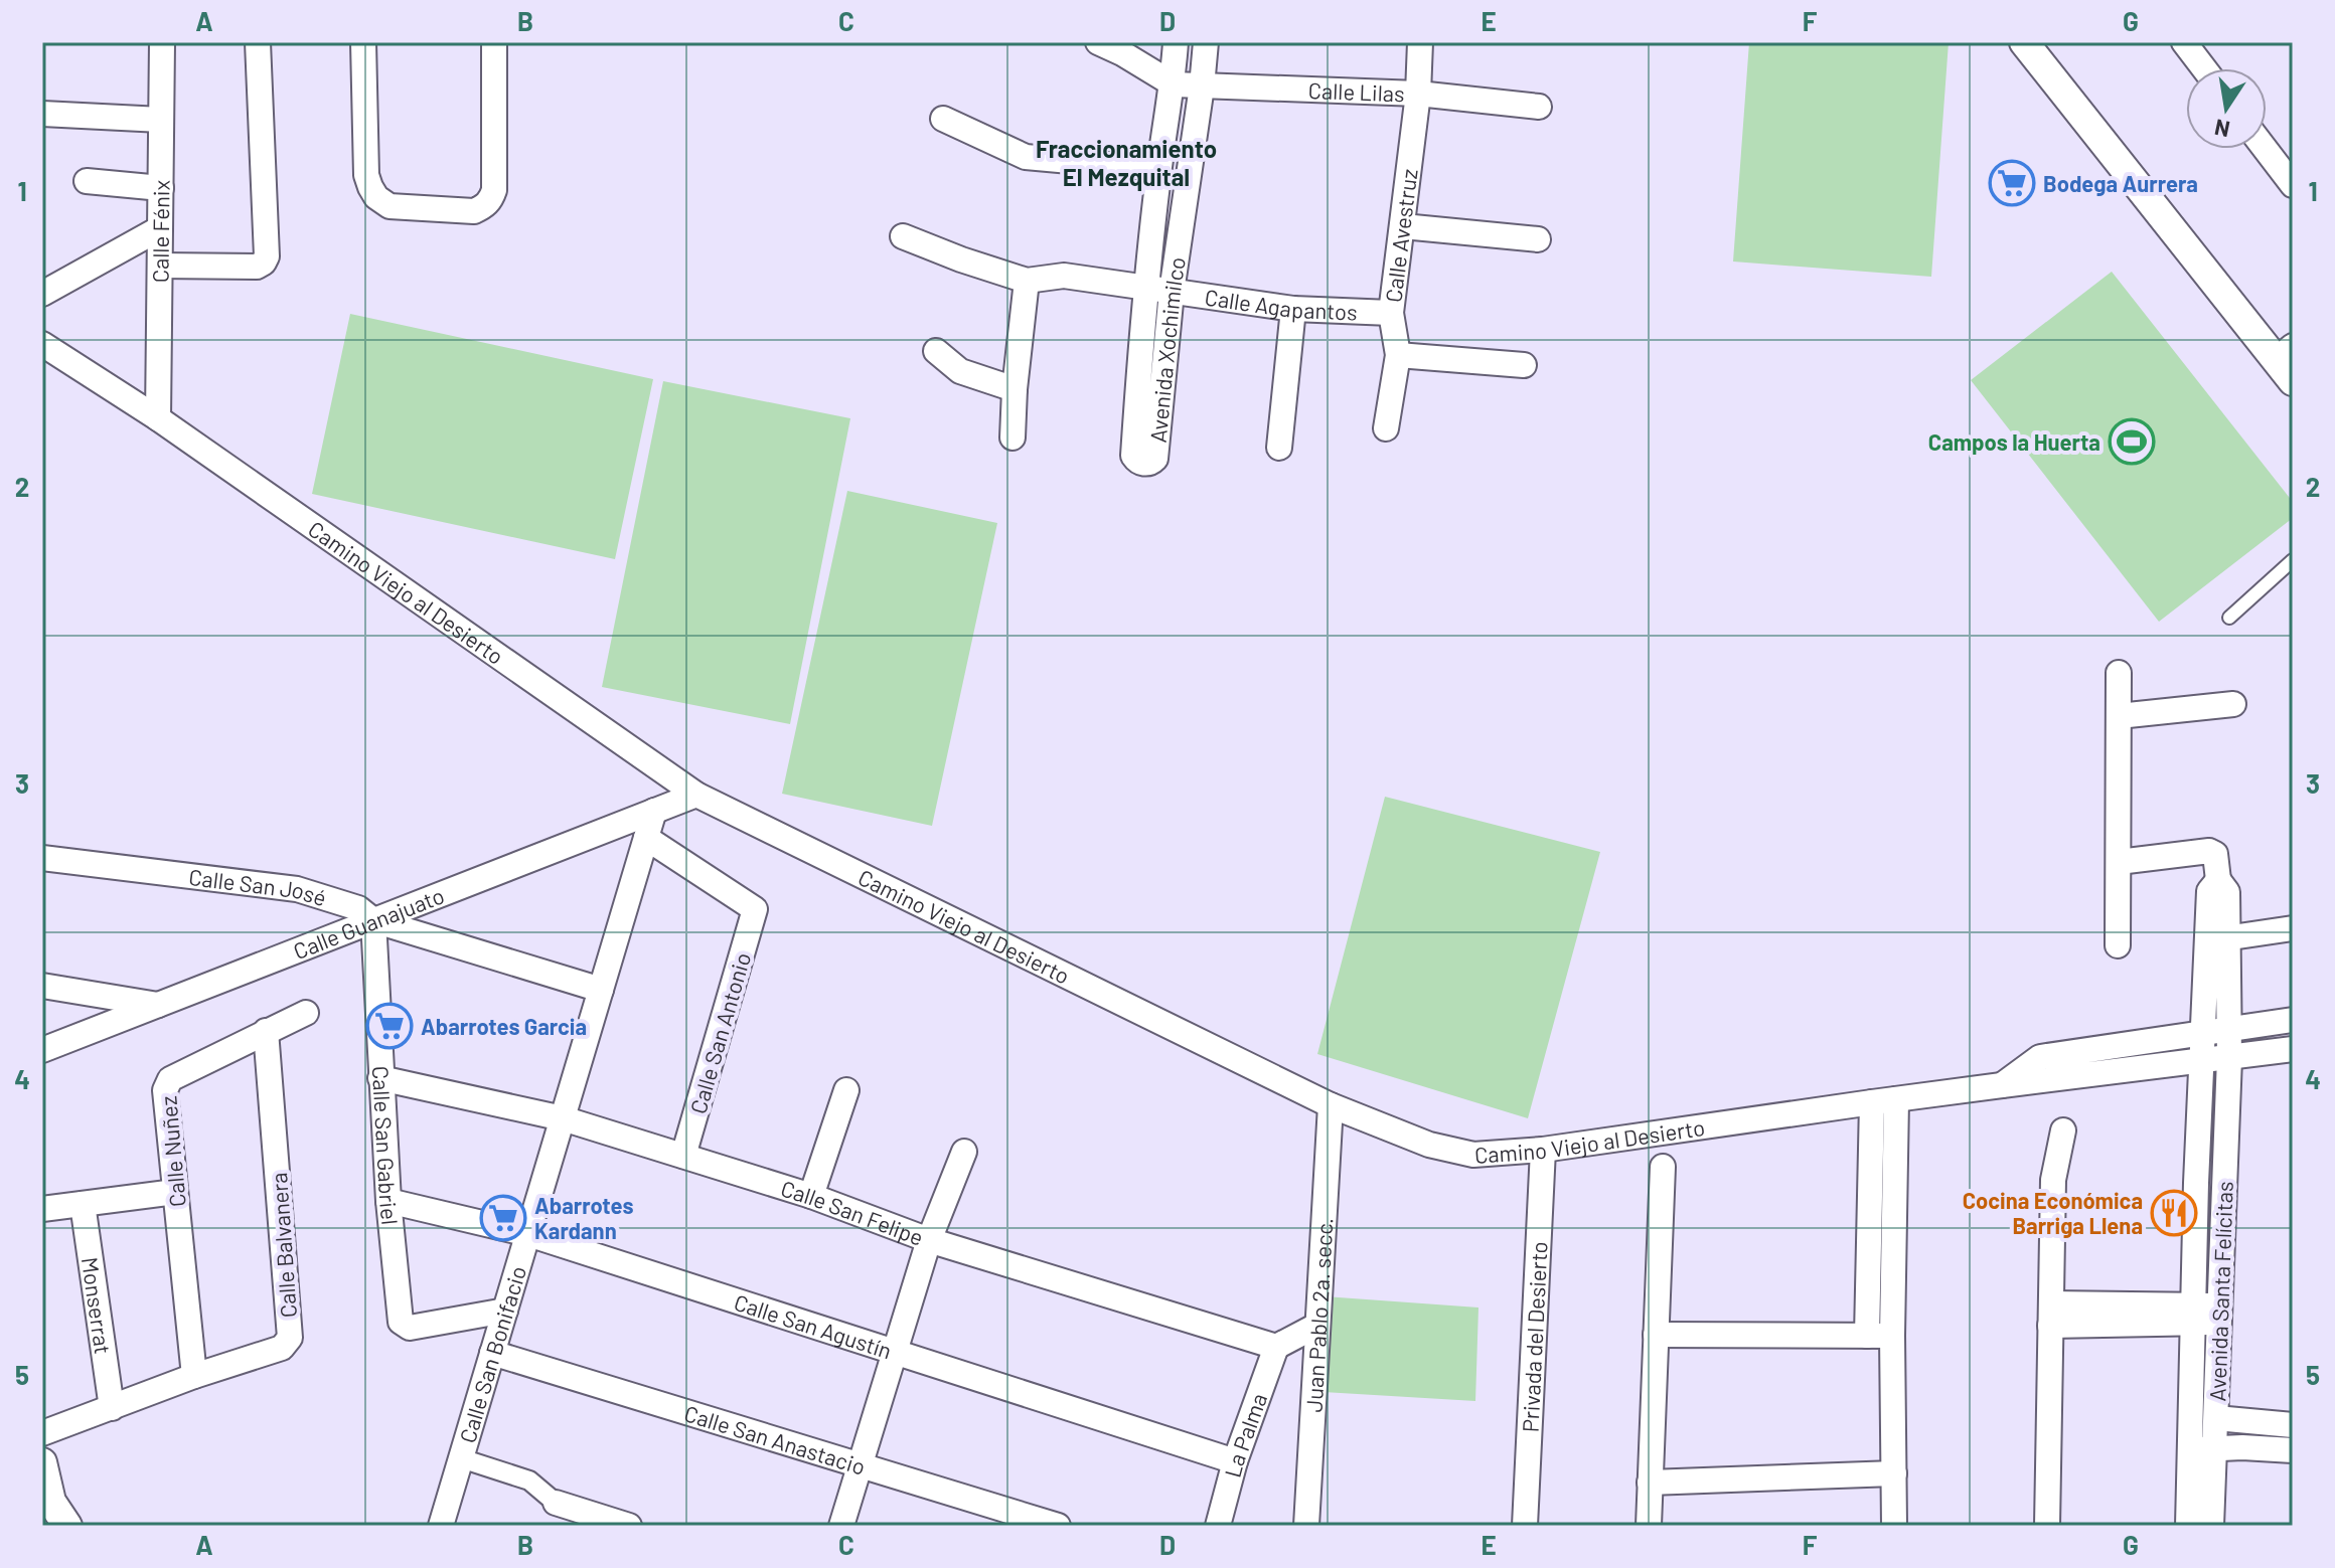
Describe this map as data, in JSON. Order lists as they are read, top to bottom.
{
  "streets": {
    "street": [
      "Calle Lilas",
      "Calle Fénix",
      "Calle Avestruz",
      "Calle Agapantos",
      "Avenida Xochimilco",
      "Camino Viejo al Desierto",
      "Calle San José",
      "Calle Guanajuato",
      "Calle San Antonio",
      "Calle San Gabriel",
      "Calle Nuñez",
      "Calle San Felipe",
      "Calle Balvanera",
      "Avenida Santa Felícitas",
      "Monserrat",
      "Juan Pablo 2a. secc.",
      "Calle San Agustín",
      "Privada del Desierto",
      "Calle San Bonifacio",
      "La Palma",
      "Calle San Anastacio"
    ]
  },
  "crossings": [
    ["Calle Lilas", "Calle Avestruz"],
    ["Calle Lilas", "Avenida Xochimilco"],
    ["Calle Fénix", "Camino Viejo al Desierto"],
    ["Calle Avestruz", "Calle Agapantos"],
    ["Calle Agapantos", "Avenida Xochimilco"],
    ["Camino Viejo al Desierto", "Calle Guanajuato"],
    ["Camino Viejo al Desierto", "Avenida Santa Felícitas"],
    ["Camino Viejo al Desierto", "Juan Pablo 2a. secc."],
    ["Camino Viejo al Desierto", "Privada del Desierto"],
    ["Calle San José", "Calle Guanajuato"],
    ["Calle San José", "Calle San Gabriel"],
    ["Calle San José", "Calle San Bonifacio"],
    ["Calle Guanajuato", "Calle San Gabriel"],
    ["Calle Guanajuato", "Calle San Bonifacio"],
    ["Calle San Antonio", "Calle San Felipe"],
    ["Calle San Antonio", "Calle San Bonifacio"],
    ["Calle San Gabriel", "Calle San Felipe"],
    ["Calle San Gabriel", "Calle San Agustín"],
    ["Calle San Gabriel", "Calle San Bonifacio"],
    ["Calle Nuñez", "Calle Balvanera"],
    ["Calle San Felipe", "Calle San Bonifacio"],
    ["Calle San Felipe", "La Palma"],
    ["Calle Balvanera", "Monserrat"],
    ["Calle San Agustín", "Calle San Bonifacio"],
    ["Calle San Agustín", "La Palma"],
    ["Calle San Bonifacio", "Calle San Anastacio"]
  ],
  "districts": ["Fraccionamiento El Mezquital"],
  "places": {
    "supermarket": ["Bodega Aurrera", "Abarrotes Garcia", "Abarrotes Kardann"],
    "sports": ["Campos la Huerta"],
    "restaurant": ["Cocina Económica Barriga Llena"]
  },
  "north": "bottom",
  "grid": {
    "columns": [
      "A",
      "B",
      "C",
      "D",
      "E",
      "F",
      "G"
    ],
    "rows": [
      "1",
      "2",
      "3",
      "4",
      "5"
    ]
  }
}
